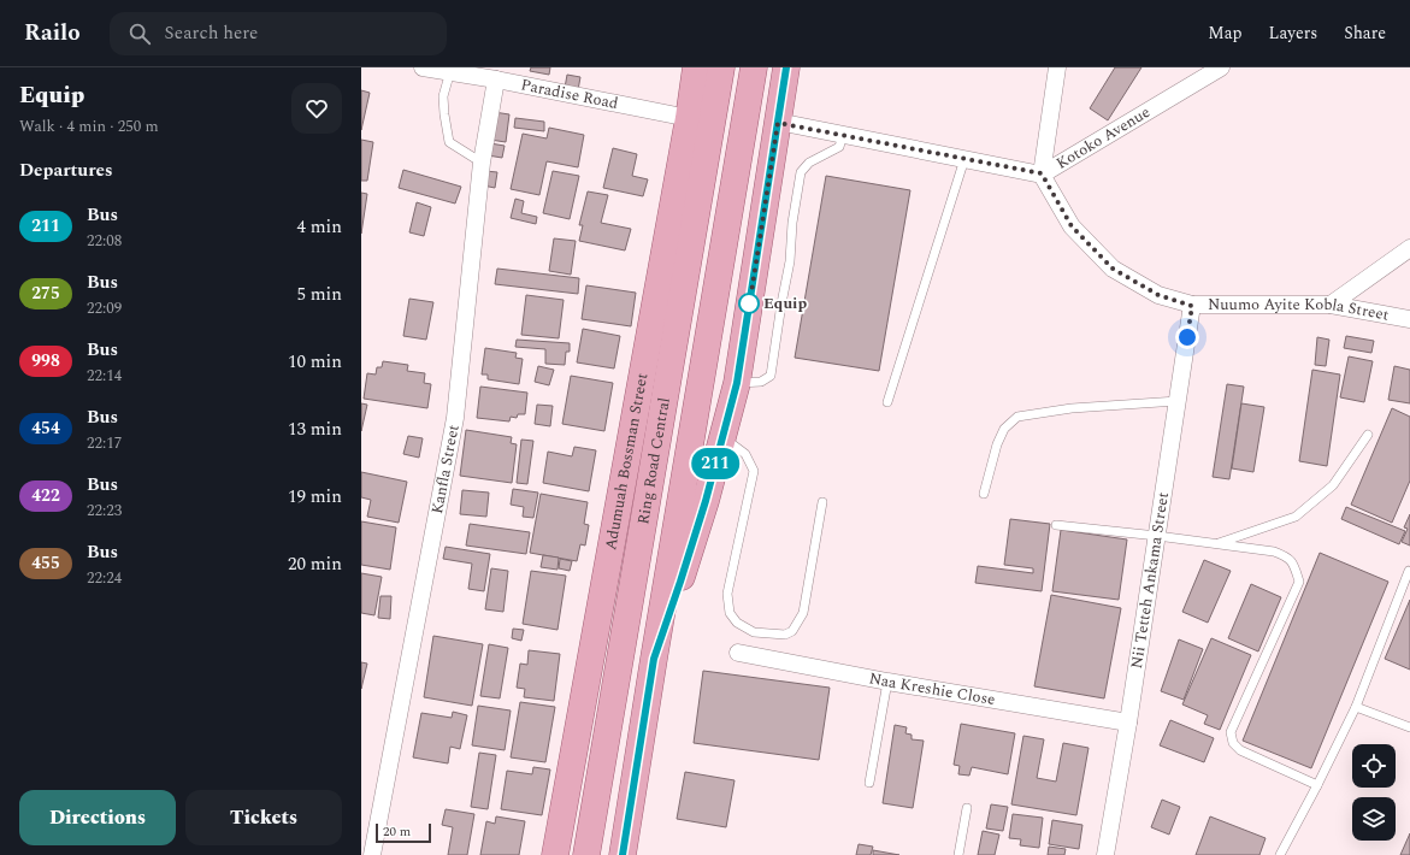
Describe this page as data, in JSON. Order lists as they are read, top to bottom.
{
  "streets": {
    "main road": ["Adumuah Bossman Street", "Ring Road Central"],
    "street": [
      "Paradise Road",
      "Kotoko Avenue",
      "Nuumo Ayite Kobla Street",
      "Kanfla Street",
      "Nii Tetteh Ankama Street",
      "Naa Kreshie Close"
    ]
  },
  "crossings": [
    ["Paradise Road", "Adumuah Bossman Street"],
    ["Paradise Road", "Kanfla Street"],
    ["Kotoko Avenue", "Nuumo Ayite Kobla Street"],
    ["Nuumo Ayite Kobla Street", "Nii Tetteh Ankama Street"],
    ["Nii Tetteh Ankama Street", "Naa Kreshie Close"]
  ],
  "places": ["Equip"],
  "lines": ["bus line 211"],
  "scale_bar": "20 m",
  "page": {
    "header": "Railo",
    "search": "Search here",
    "nav": ["Map", "Layers", "Share"],
    "heading": [
      ["Equip", "Walk · 4 min · 250 m"],
      "Departures"
    ],
    "on_map": "211",
    "list": [
      {
        "mark": "211",
        "name": "Bus",
        "note": "22:08",
        "value": "4 min"
      },
      {
        "mark": "275",
        "name": "Bus",
        "note": "22:09",
        "value": "5 min"
      },
      {
        "mark": "998",
        "name": "Bus",
        "note": "22:14",
        "value": "10 min"
      },
      {
        "mark": "454",
        "name": "Bus",
        "note": "22:17",
        "value": "13 min"
      },
      {
        "mark": "422",
        "name": "Bus",
        "note": "22:23",
        "value": "19 min"
      },
      {
        "mark": "455",
        "name": "Bus",
        "note": "22:24",
        "value": "20 min"
      }
    ],
    "buttons": ["Directions", "Tickets"],
    "scale": "20 m"
  }
}
